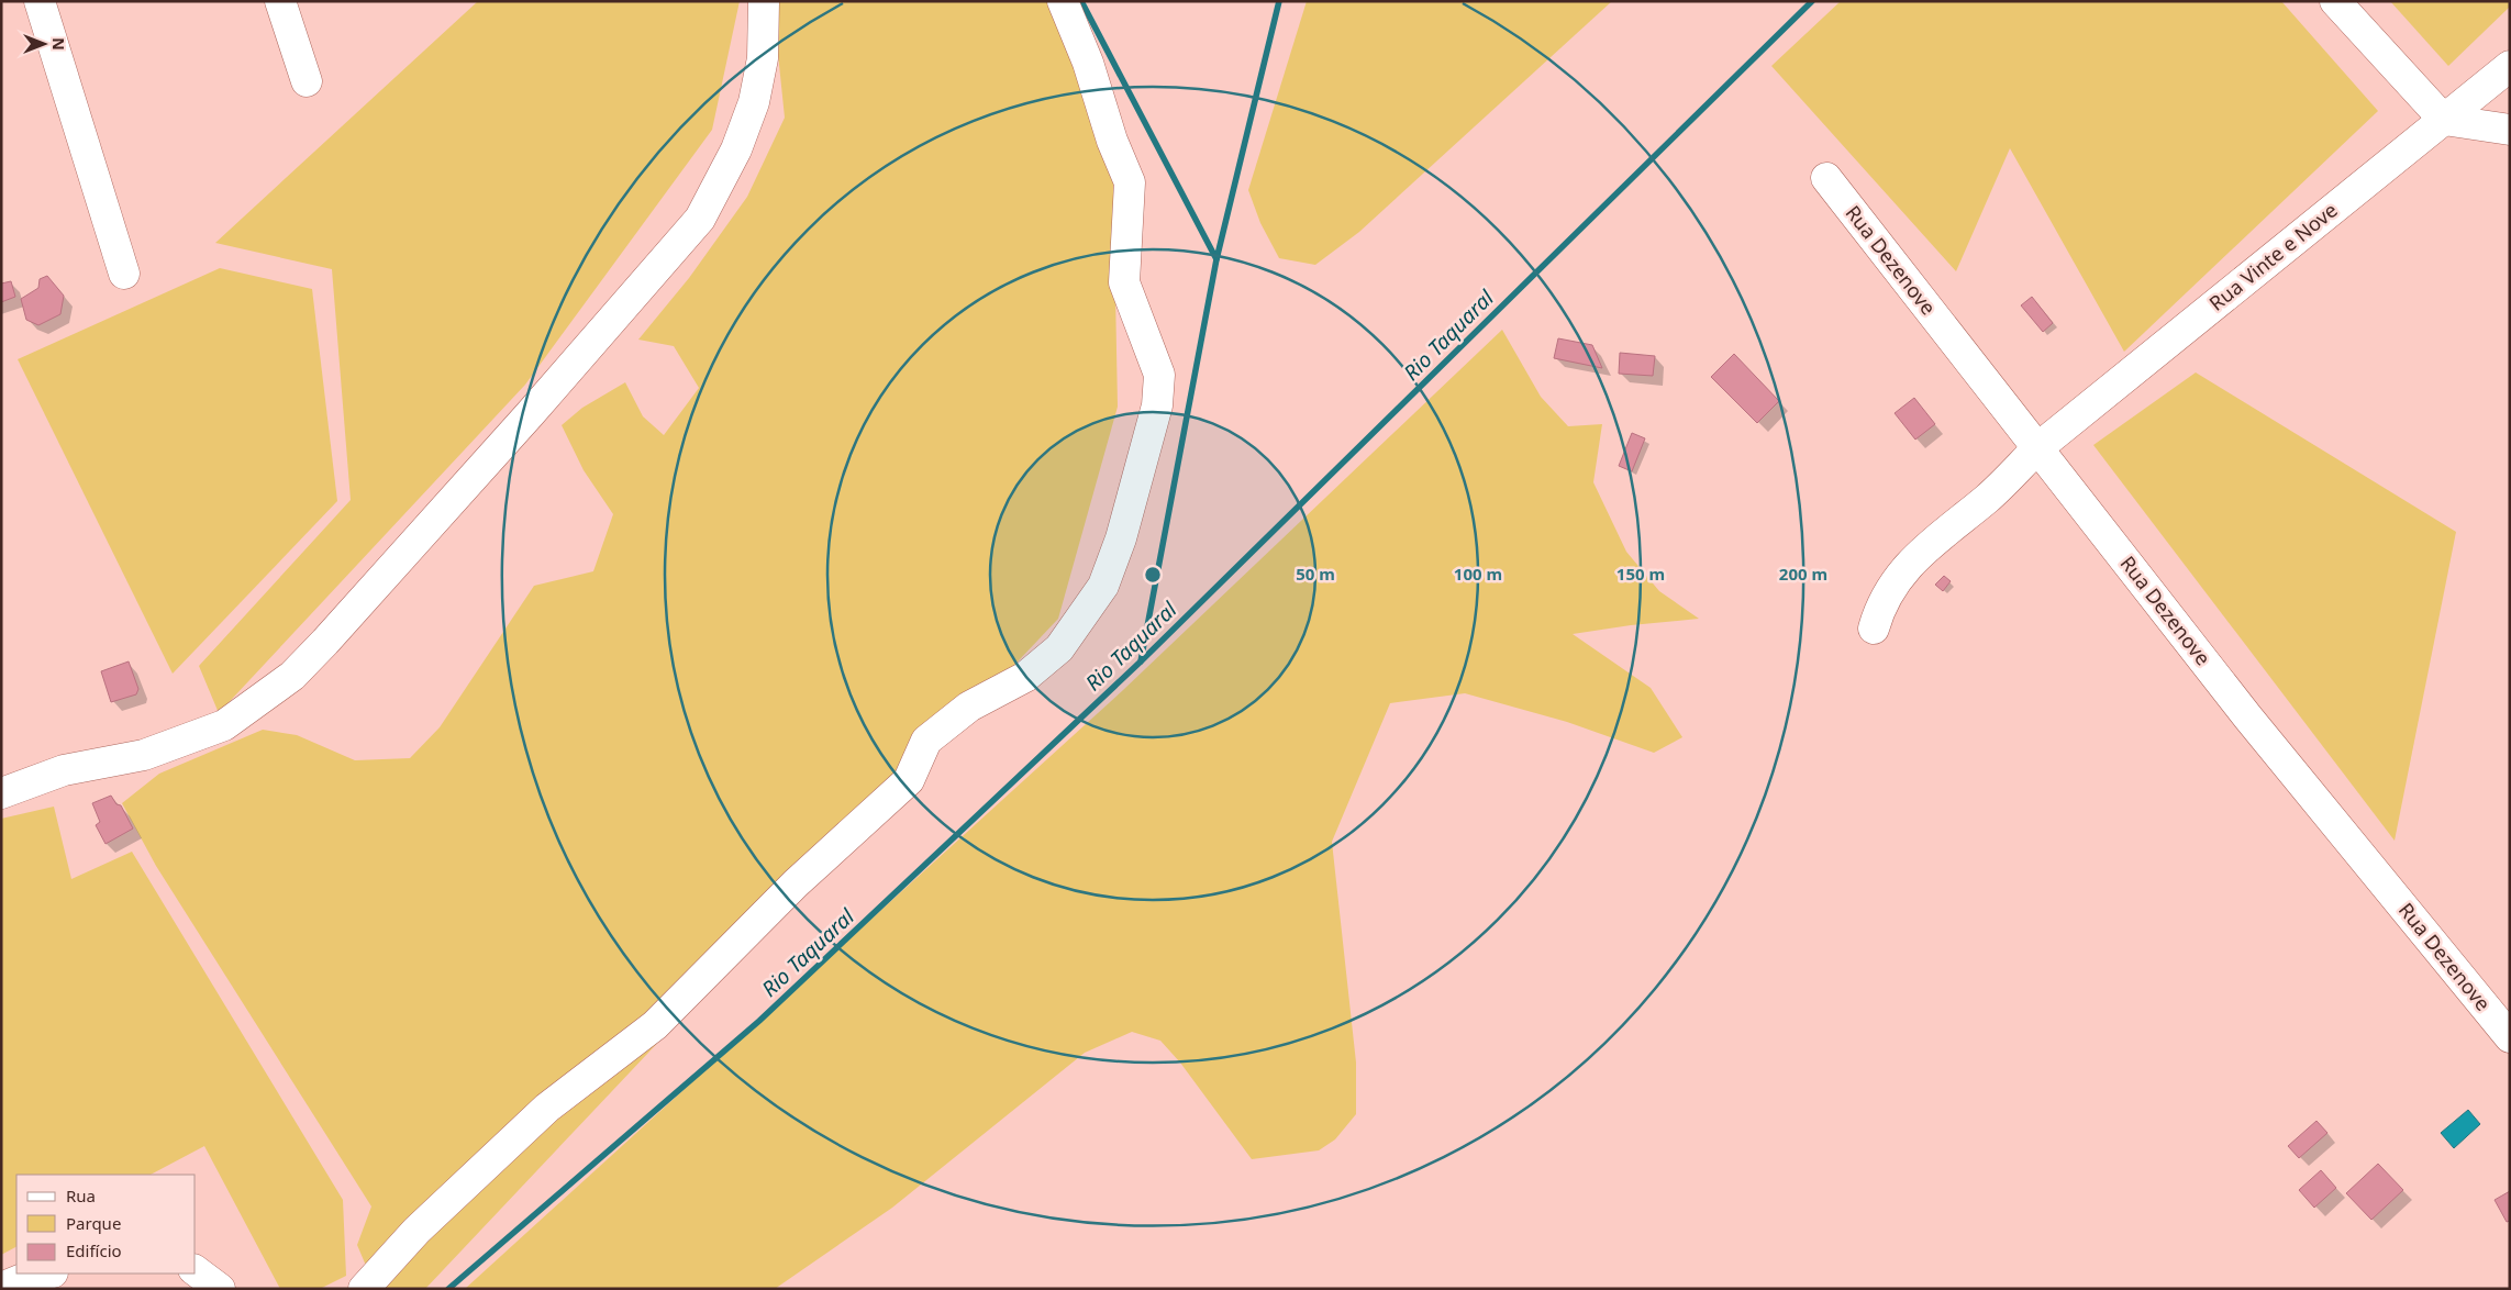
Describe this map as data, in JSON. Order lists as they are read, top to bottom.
{
  "streets": {
    "street": ["Rua Vinte e Nove", "Rua Dezenove"]
  },
  "crossings": [
    ["Rua Vinte e Nove", "Rua Dezenove"]
  ],
  "water": ["Rio Taquaral"],
  "legend": ["Rua", "Parque", "Edifício"],
  "north": "right",
  "rings": [
    "50 m",
    "100 m",
    "150 m",
    "200 m"
  ]
}
